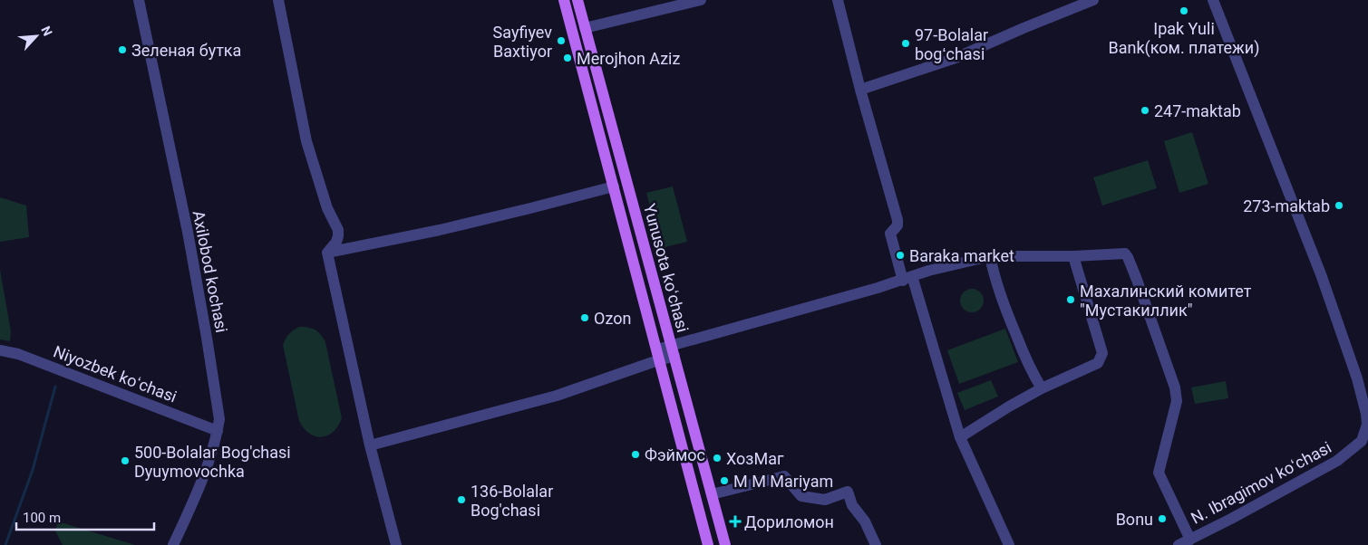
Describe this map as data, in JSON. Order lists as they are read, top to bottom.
{
  "streets": {
    "main road": ["Yunusota koʻchasi"],
    "street": ["Axilobod kochasi", "Niyozbek koʻchasi", "N. Ibragimov koʻchasi"]
  },
  "crossings": [
    ["Axilobod kochasi", "Niyozbek koʻchasi"]
  ],
  "places": {
    "other": [
      "Ipak Yuli Bank(ком. платежи)",
      "Sayfiyev Baxtiyor",
      "97-Bolalar bogʻchasi",
      "Зеленая бутка",
      "Merojhon Aziz",
      "247-maktab",
      "273-maktab",
      "Baraka market",
      "Махалинский комитет \"Мустакиллик\"",
      "Ozon",
      "Фэймос",
      "ХозМаг",
      "500-Bolalar Bog'chasi Dyuymovochka",
      "M M Mariyam",
      "136-Bolalar Bog'chasi",
      "Bonu"
    ],
    "health": ["Дориломон"]
  },
  "scale_bar": "100 m",
  "north": "top right"
}
